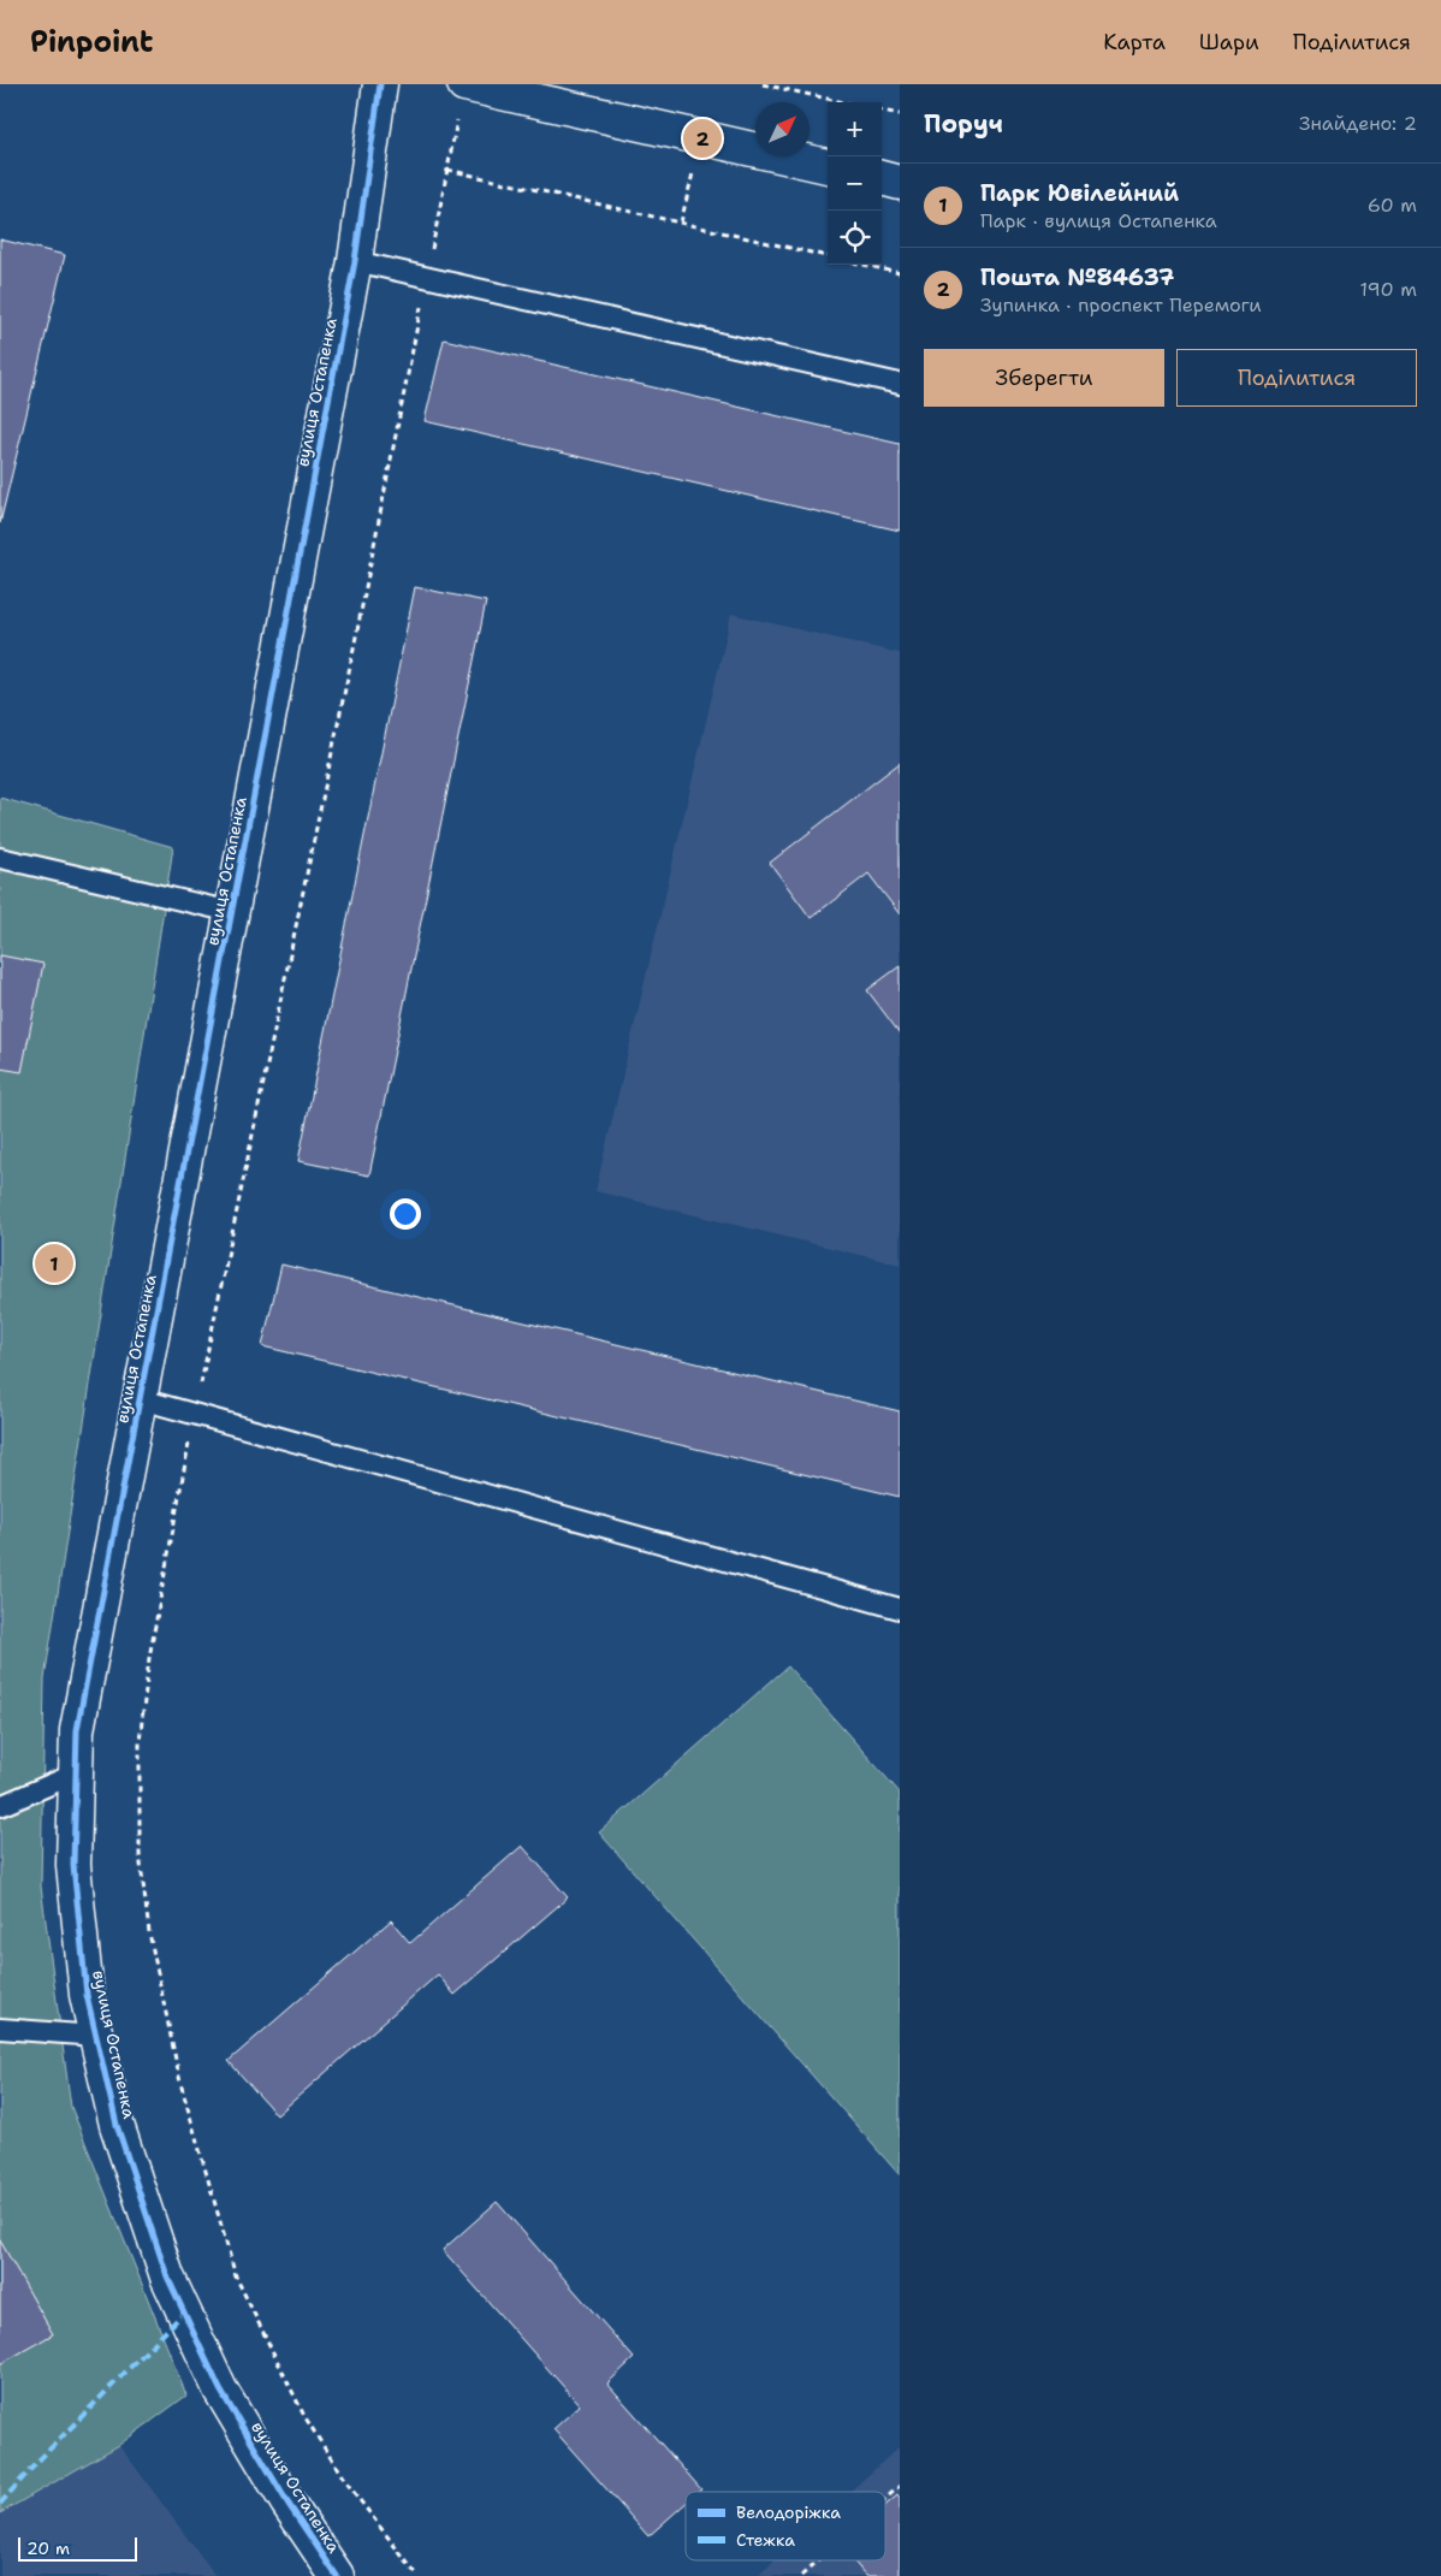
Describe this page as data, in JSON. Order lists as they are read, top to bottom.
{
  "streets": {
    "street": ["вулиця Остапенка"]
  },
  "legend": ["Велодоріжка", "Стежка"],
  "scale_bar": "20 m",
  "north": "top right",
  "page": {
    "header": "Pinpoint",
    "nav": ["Карта", "Шари", "Поділитися"],
    "heading": ["Поруч", "Знайдено: 2"],
    "map_buttons": ["+", "−"],
    "pins": ["2", "1"],
    "list": [
      {
        "mark": "1",
        "name": "Парк Ювілейний",
        "note": "Парк · вулиця Остапенка",
        "value": "60 m"
      },
      {
        "mark": "2",
        "name": "Пошта №84637",
        "note": "Зупинка · проспект Перемоги",
        "value": "190 m"
      }
    ],
    "buttons": ["Зберегти", "Поділитися"],
    "scale": "20 m"
  }
}
